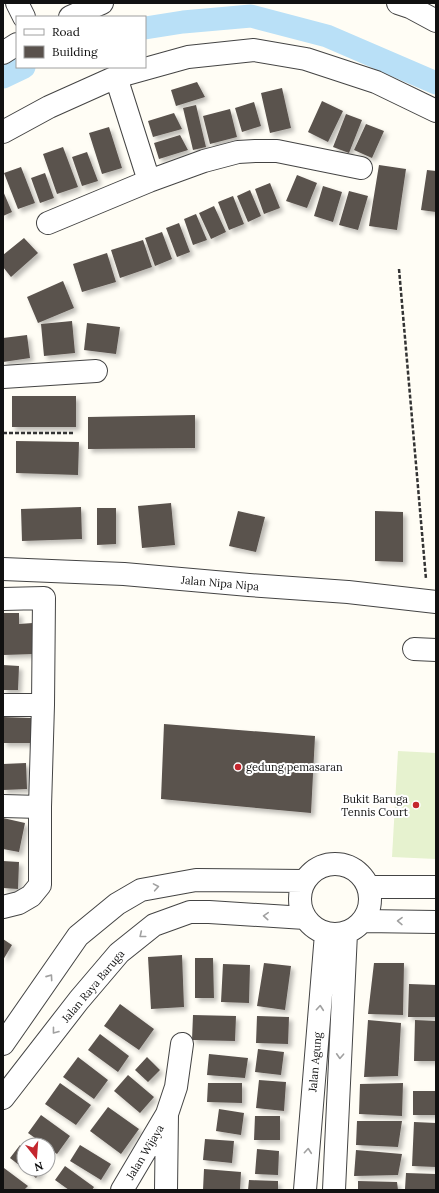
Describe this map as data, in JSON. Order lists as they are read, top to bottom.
{
  "streets": {
    "street": [
      "Jalan Nipa Nipa",
      "Jalan Raya Baruga",
      "Jalan Agung",
      "Jalan Wijaya"
    ]
  },
  "crossings": [
    ["Jalan Raya Baruga", "Jalan Agung"]
  ],
  "places": ["gedung pemasaran", "Bukit Baruga Tennis Court"],
  "legend": ["Road", "Building"],
  "north": "bottom"
}
